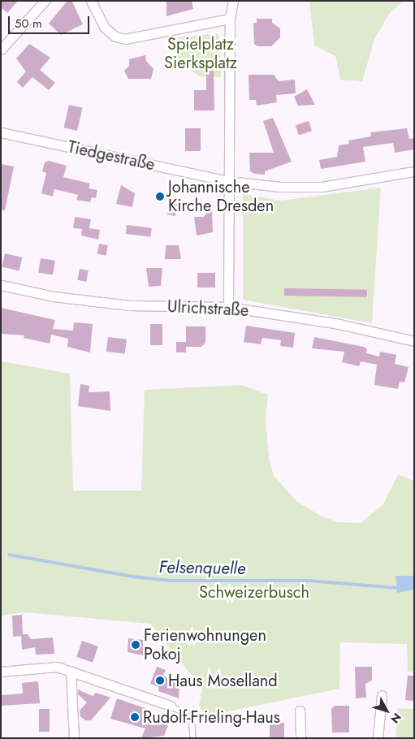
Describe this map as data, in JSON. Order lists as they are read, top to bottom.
{
  "streets": {
    "street": ["Tiedgestraße", "Ulrichstraße"]
  },
  "water": ["Felsenquelle"],
  "parks": ["Spielplatz Sierksplatz", "Schweizerbusch"],
  "places": [
    "Johannische Kirche Dresden",
    "Ferienwohnungen Pokoj",
    "Haus Moselland",
    "Rudolf-Frieling-Haus"
  ],
  "scale_bar": "50 m",
  "north": "bottom right"
}
